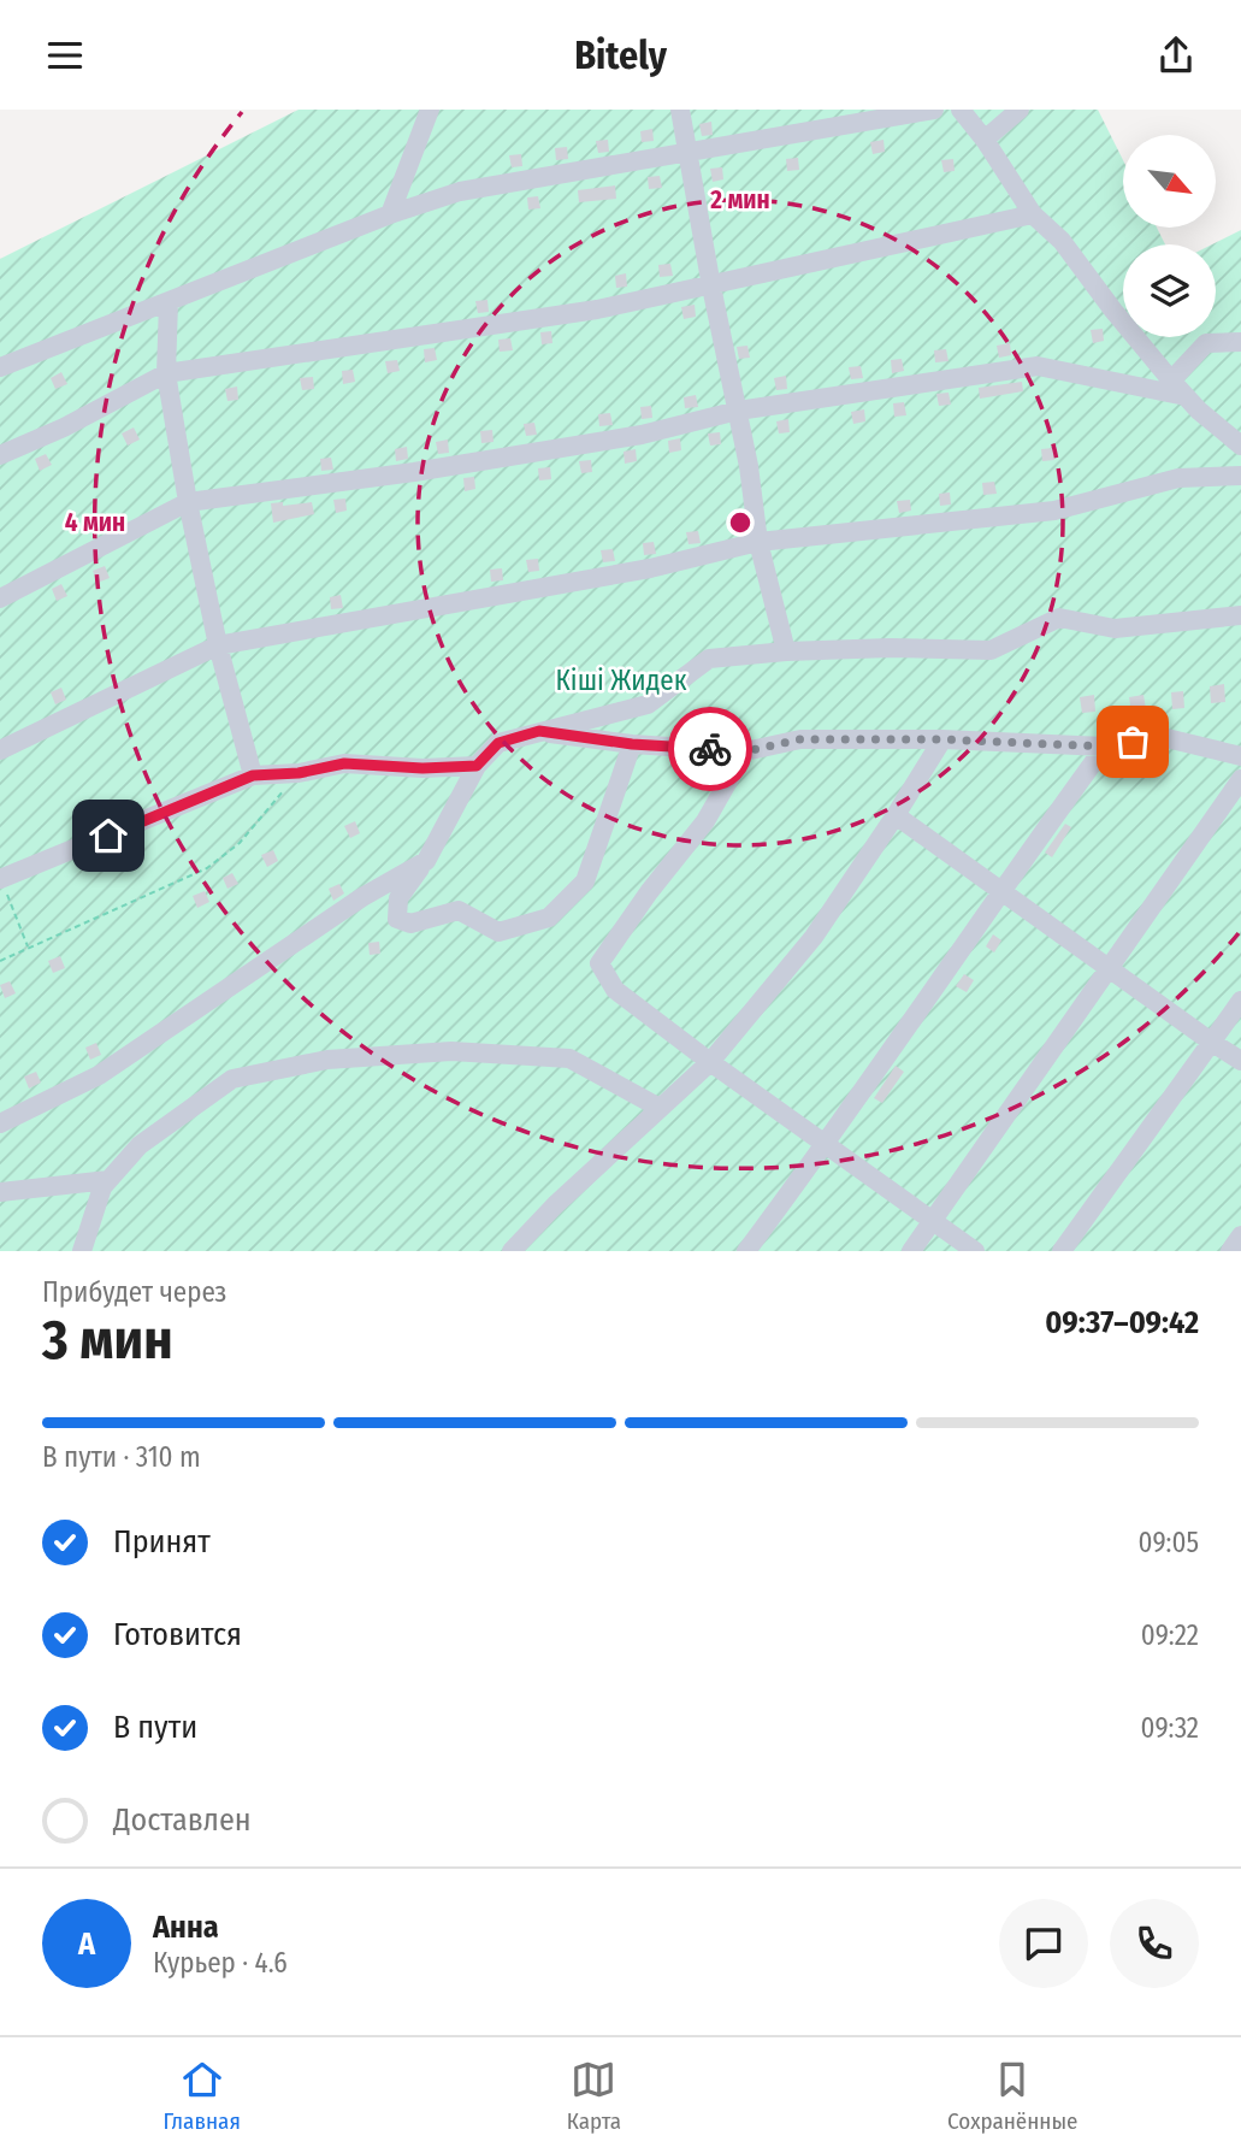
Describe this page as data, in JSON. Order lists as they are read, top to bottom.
{
  "parks": ["Кіші Жидек"],
  "north": "bottom right",
  "page": {
    "header": "Bitely",
    "heading": ["3 мин", "Прибудет через", "09:37–09:42"],
    "panel": ["Анна", "Курьер · 4.6"],
    "bar": "В пути · 310 m",
    "list": [
      ["Принят", "09:05"],
      ["Готовится", "09:22"],
      ["В пути", "09:32"],
      "Доставлен"
    ],
    "round": "А",
    "tabs": ["Главная", "Карта", "Сохранённые"]
  },
  "rings": ["2 мин", "4 мин"]
}
